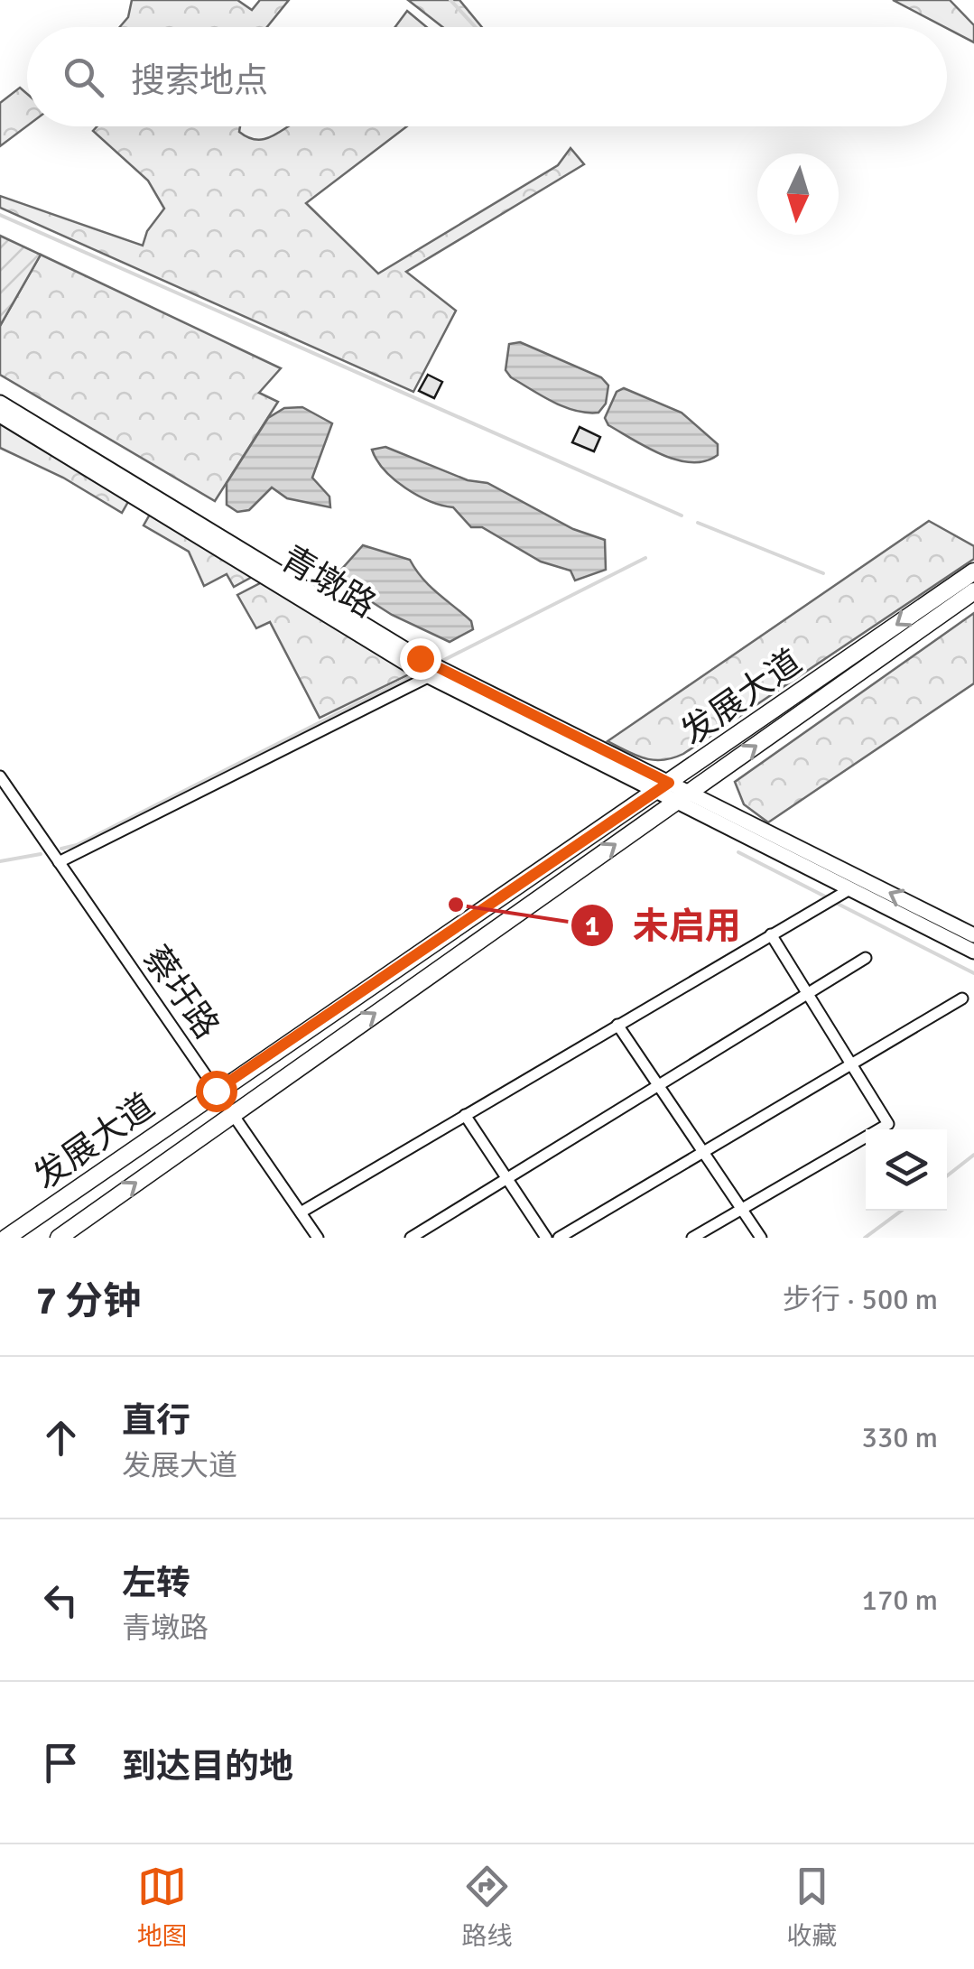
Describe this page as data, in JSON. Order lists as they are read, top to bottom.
{
  "streets": {
    "main road": ["青墩路", "发展大道"],
    "street": ["蔡圩路"]
  },
  "crossings": [
    ["青墩路", "发展大道"],
    ["发展大道", "蔡圩路"]
  ],
  "places": ["未启用"],
  "north": "bottom",
  "page": {
    "search": "搜索地点",
    "heading": ["7 分钟", "步行 · 500 m"],
    "list": [
      ["直行", "发展大道", "330 m"],
      ["左转", "青墩路", "170 m"],
      "到达目的地"
    ],
    "nav": ["地图", "路线", "收藏"]
  }
}
